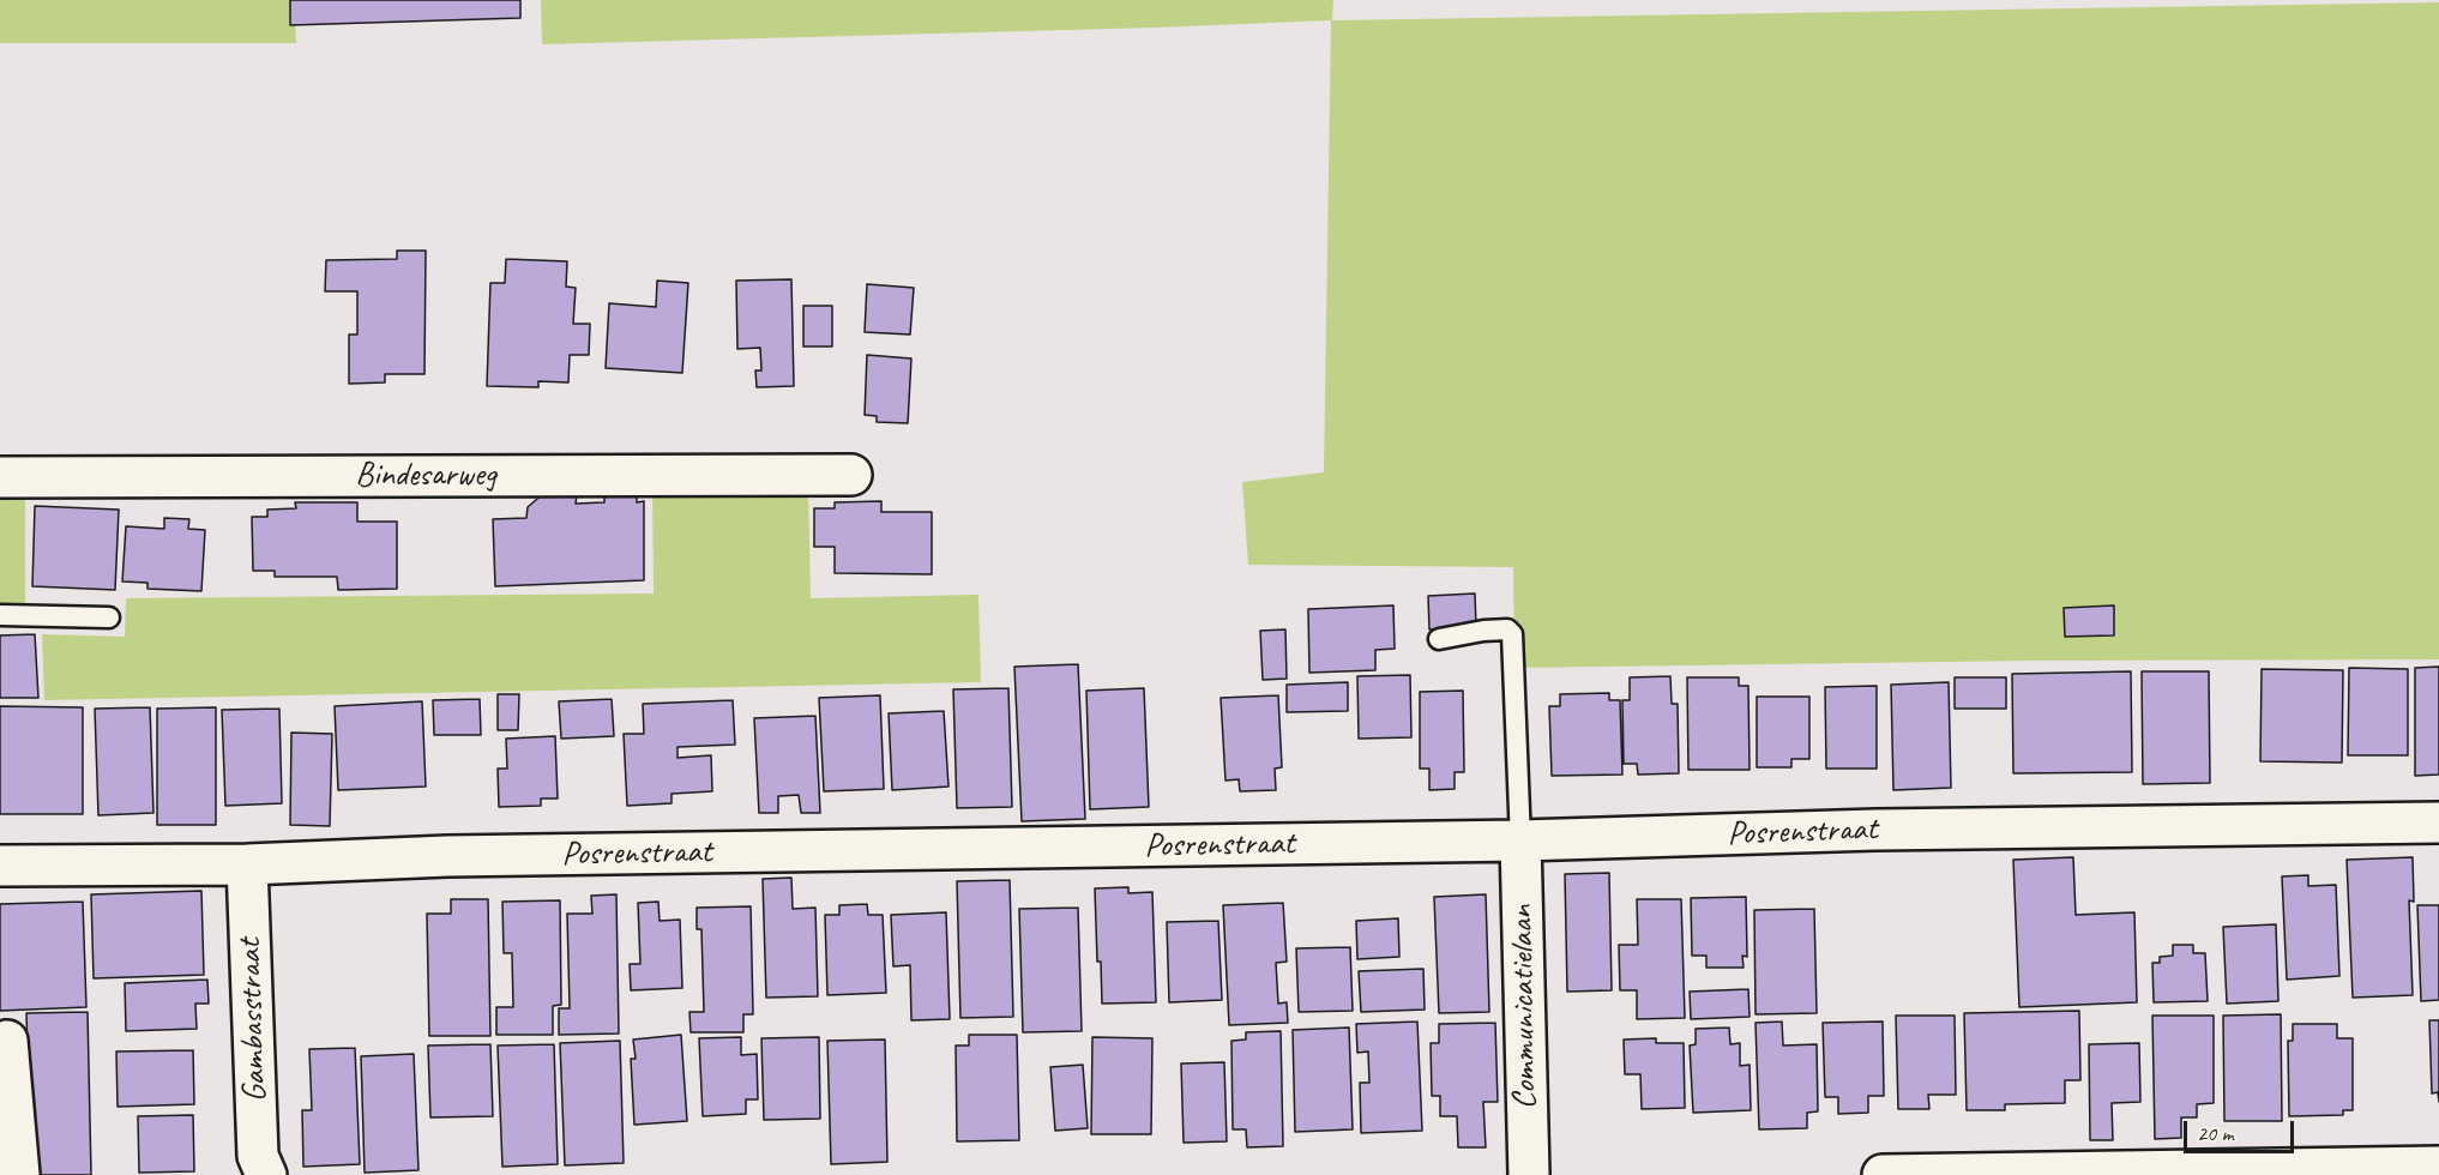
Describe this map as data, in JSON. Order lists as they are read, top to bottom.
{
  "streets": {
    "street": [
      "Bindesarweg",
      "Posrenstraat",
      "Communicatielaan",
      "Gambasstraat"
    ]
  },
  "crossings": [
    ["Posrenstraat", "Communicatielaan"],
    ["Posrenstraat", "Gambasstraat"]
  ],
  "scale_bar": "20 m"
}
